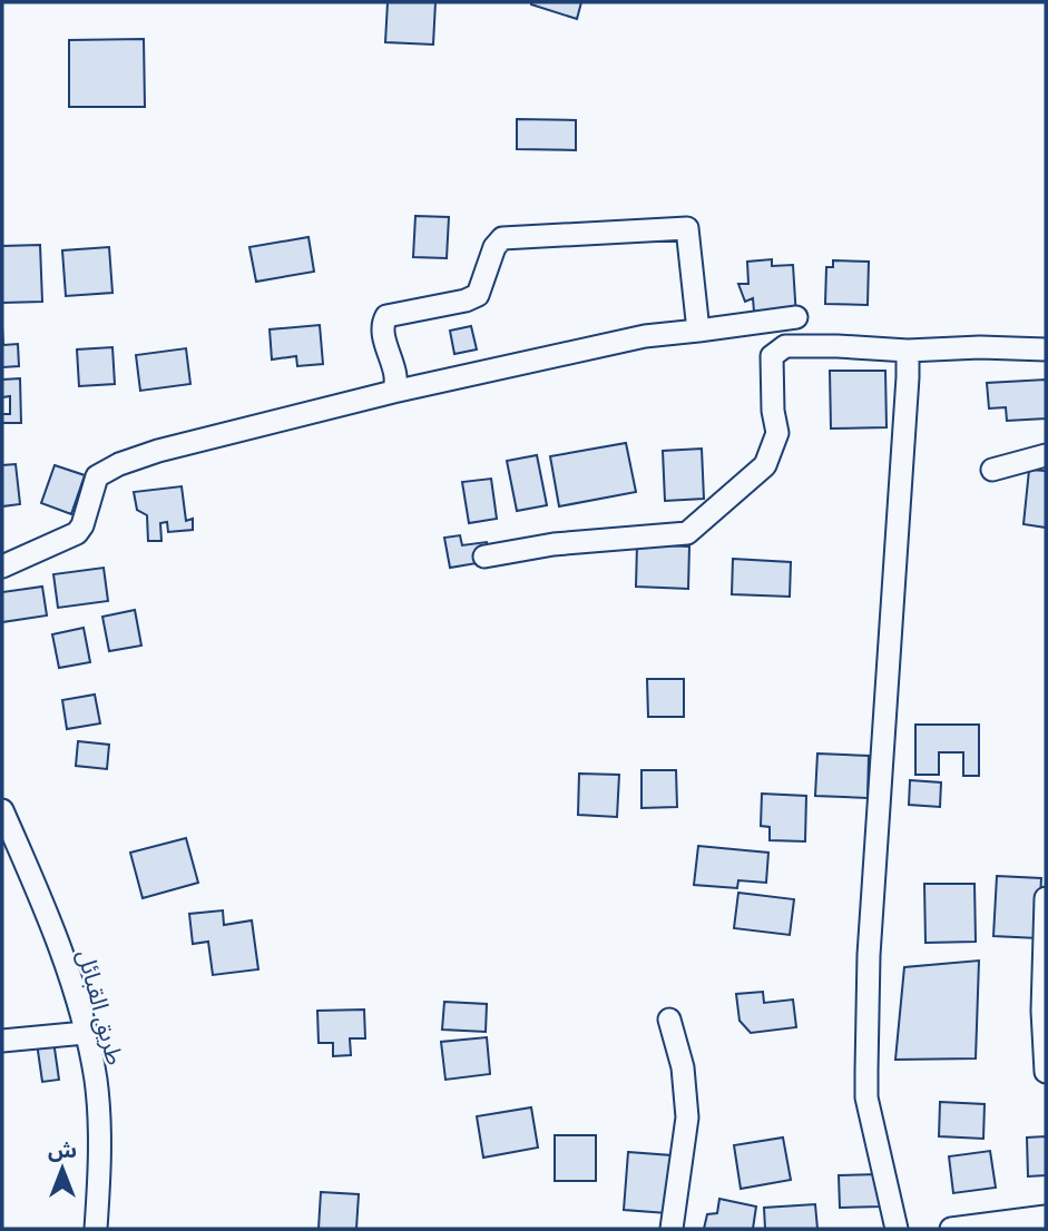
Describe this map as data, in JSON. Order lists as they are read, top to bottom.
{
  "streets": {
    "street": ["طريق القبائل"]
  },
  "north": "top"
}
